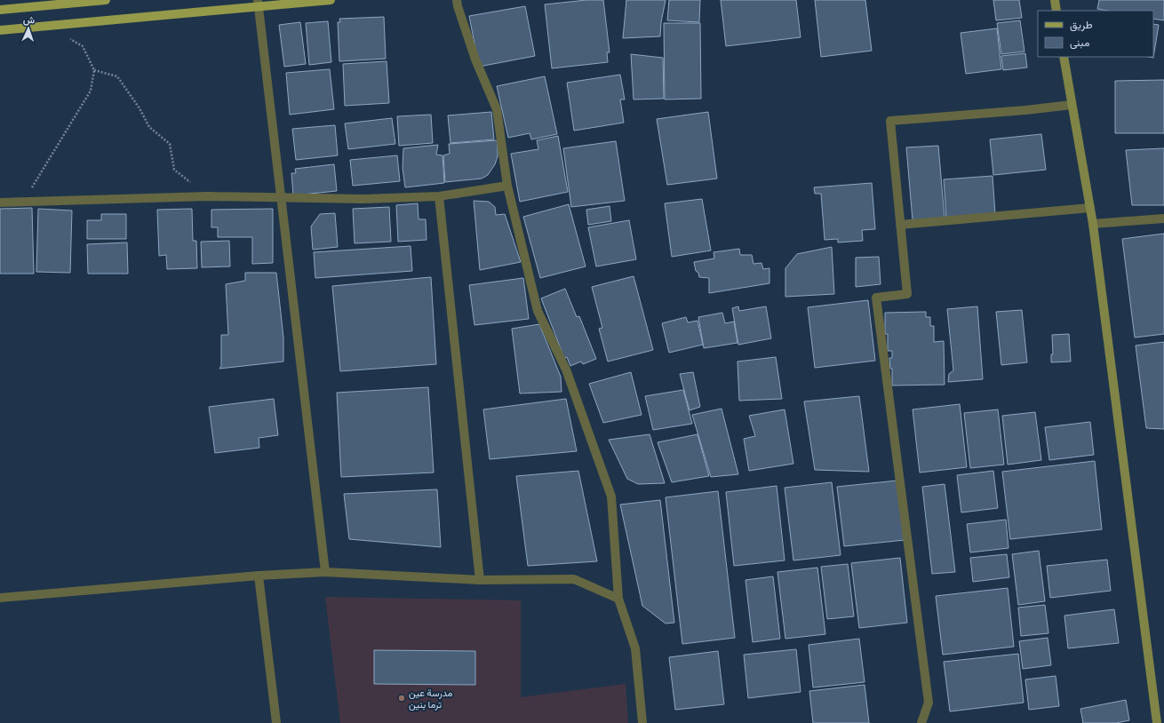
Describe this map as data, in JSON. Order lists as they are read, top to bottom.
{
  "places": ["مدرسة عين ترما بنين"],
  "legend": ["طريق", "مبنى"],
  "north": "top"
}
